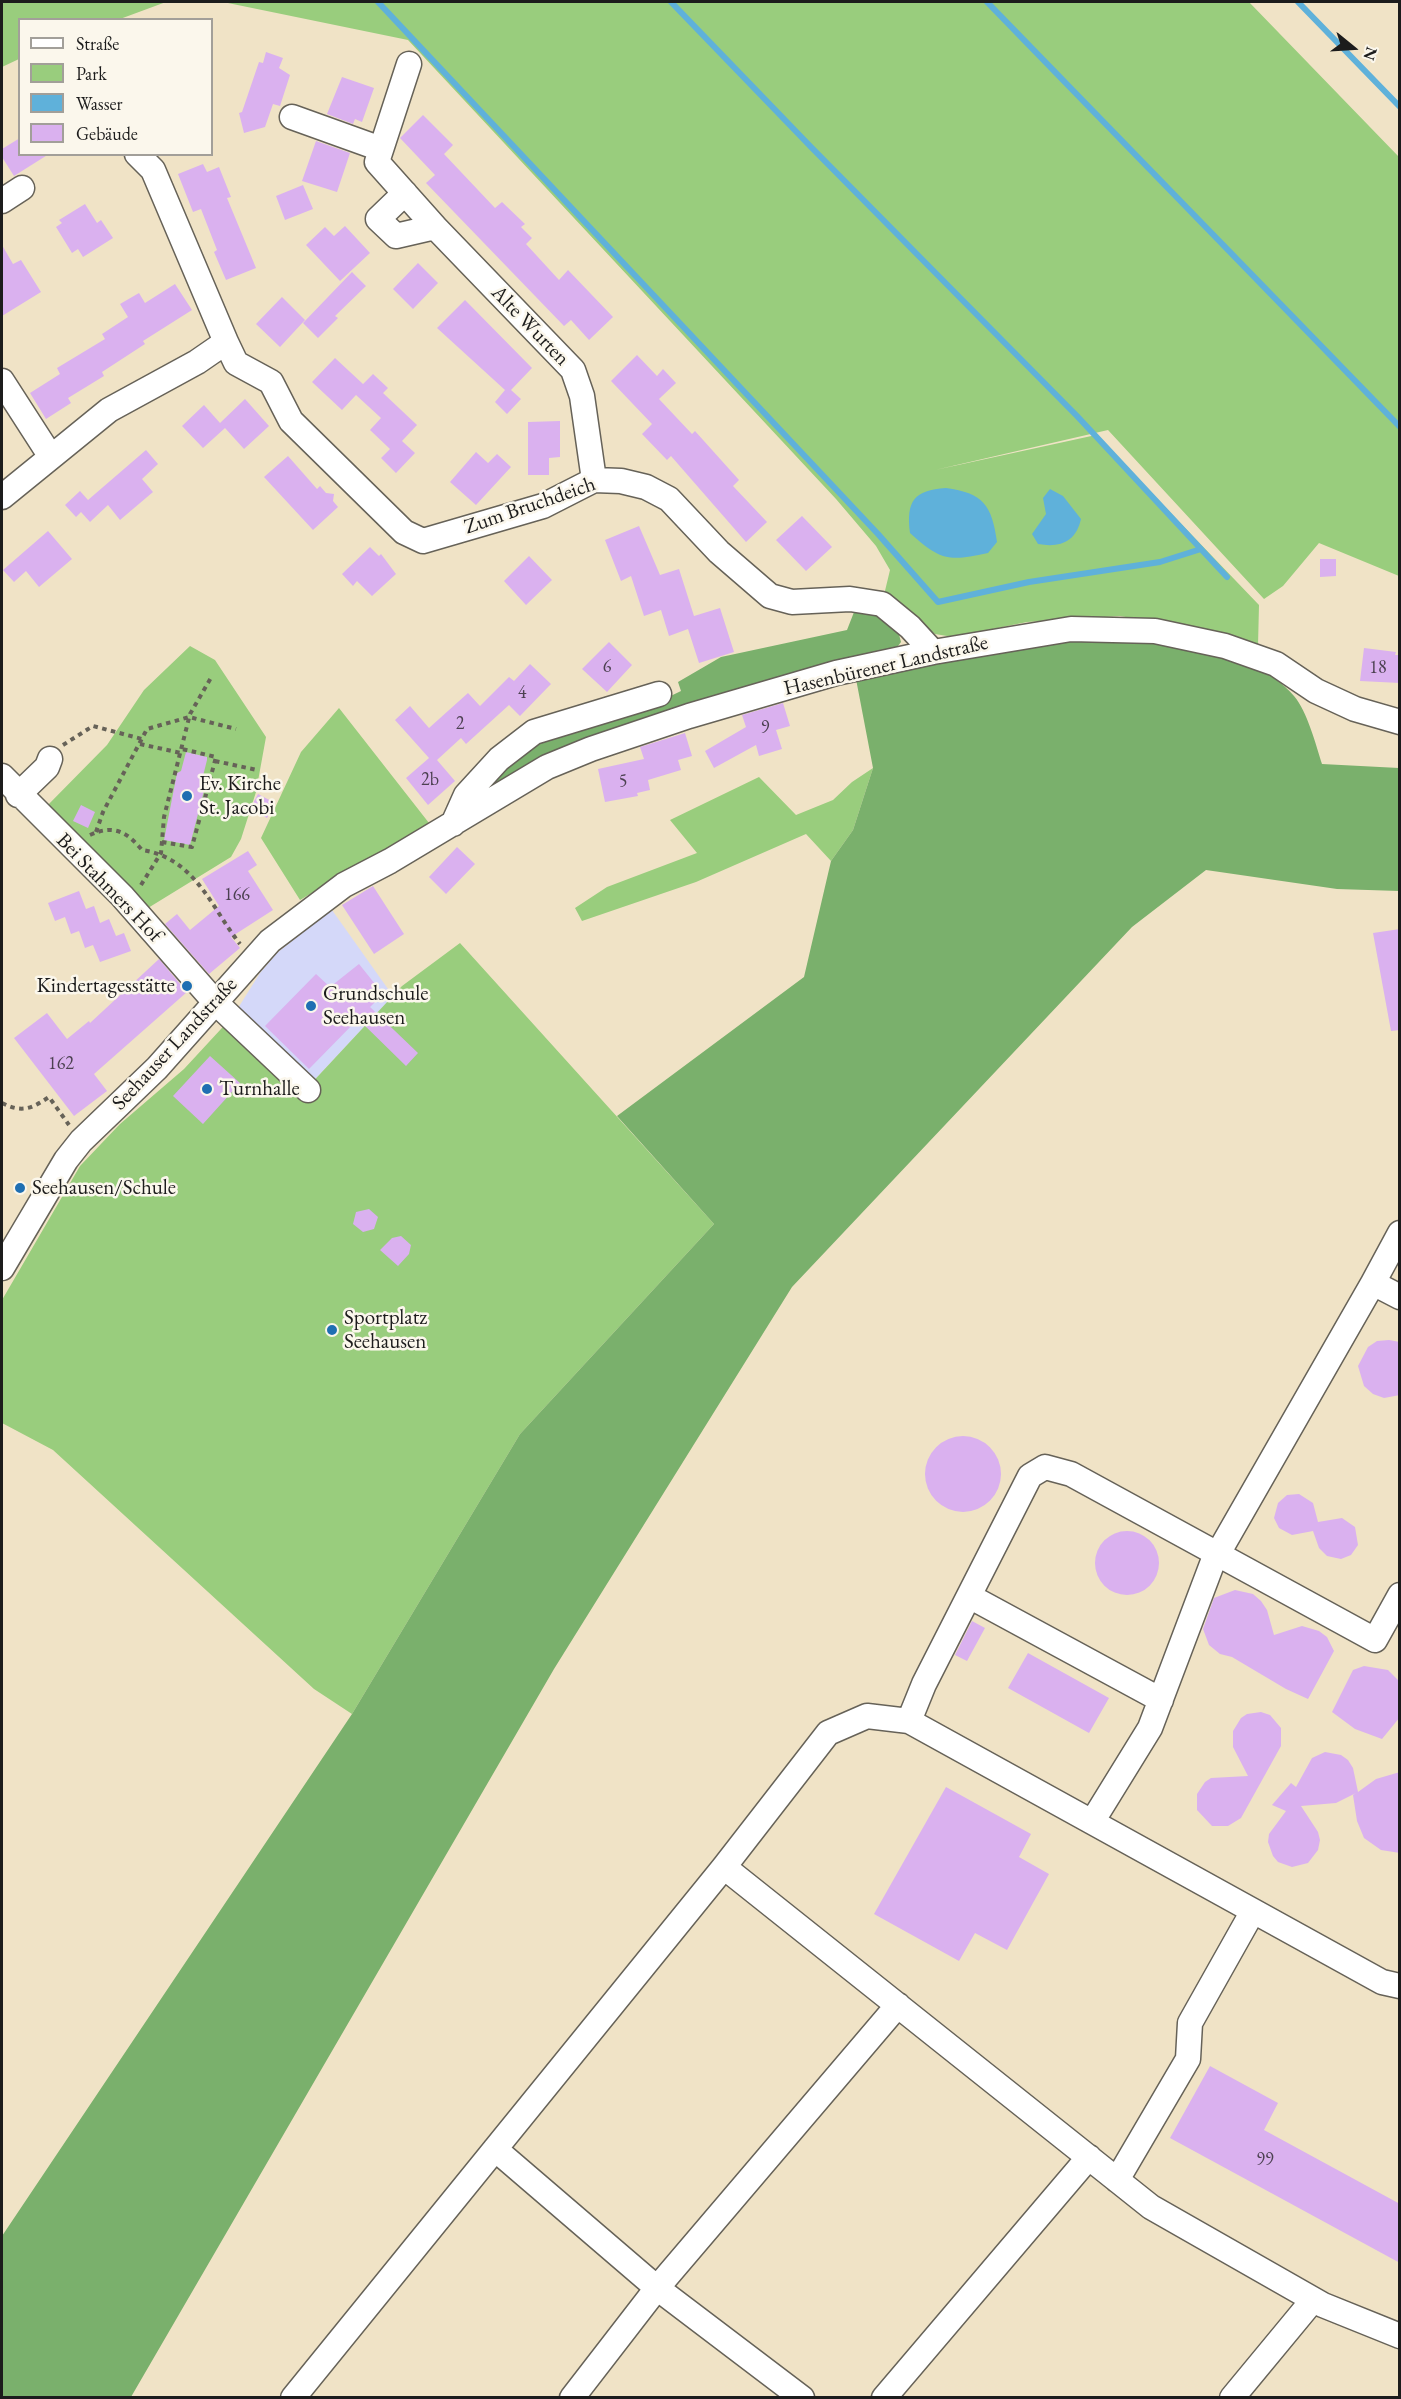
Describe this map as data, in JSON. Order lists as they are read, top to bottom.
{
  "streets": {
    "street": [
      "Alte Wurten",
      "Zum Bruchdeich",
      "Hasenbürener Landstraße",
      "Bei Stahmers Hof",
      "Seehauser Landstraße"
    ]
  },
  "crossings": [
    ["Alte Wurten", "Zum Bruchdeich"],
    ["Zum Bruchdeich", "Hasenbürener Landstraße"],
    ["Hasenbürener Landstraße", "Seehauser Landstraße"],
    ["Bei Stahmers Hof", "Seehauser Landstraße"]
  ],
  "places": [
    "Ev. Kirche St. Jacobi",
    "Kindertagesstätte",
    "Grundschule Seehausen",
    "Turnhalle",
    "Seehausen/Schule",
    "Sportplatz Seehausen"
  ],
  "house_numbers": [
    "6",
    "18",
    "4",
    "2",
    "9",
    "2b",
    "5",
    "166",
    "162",
    "99"
  ],
  "legend": [
    "Straße",
    "Park",
    "Wasser",
    "Gebäude"
  ],
  "north": "right"
}
